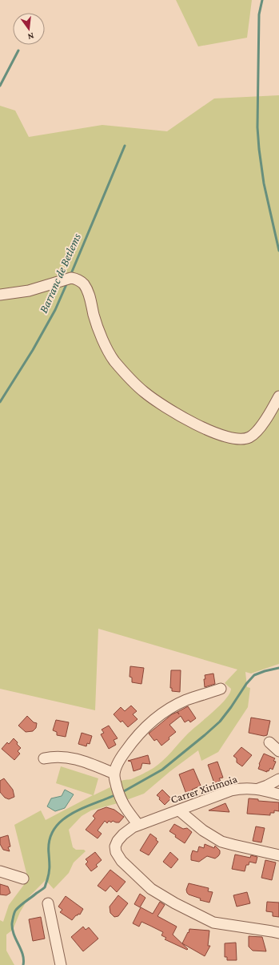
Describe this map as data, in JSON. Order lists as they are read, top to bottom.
{
  "streets": {
    "street": ["Carrer Xirimoia"]
  },
  "water": ["Barranc de Betlems"],
  "north": "bottom"
}
